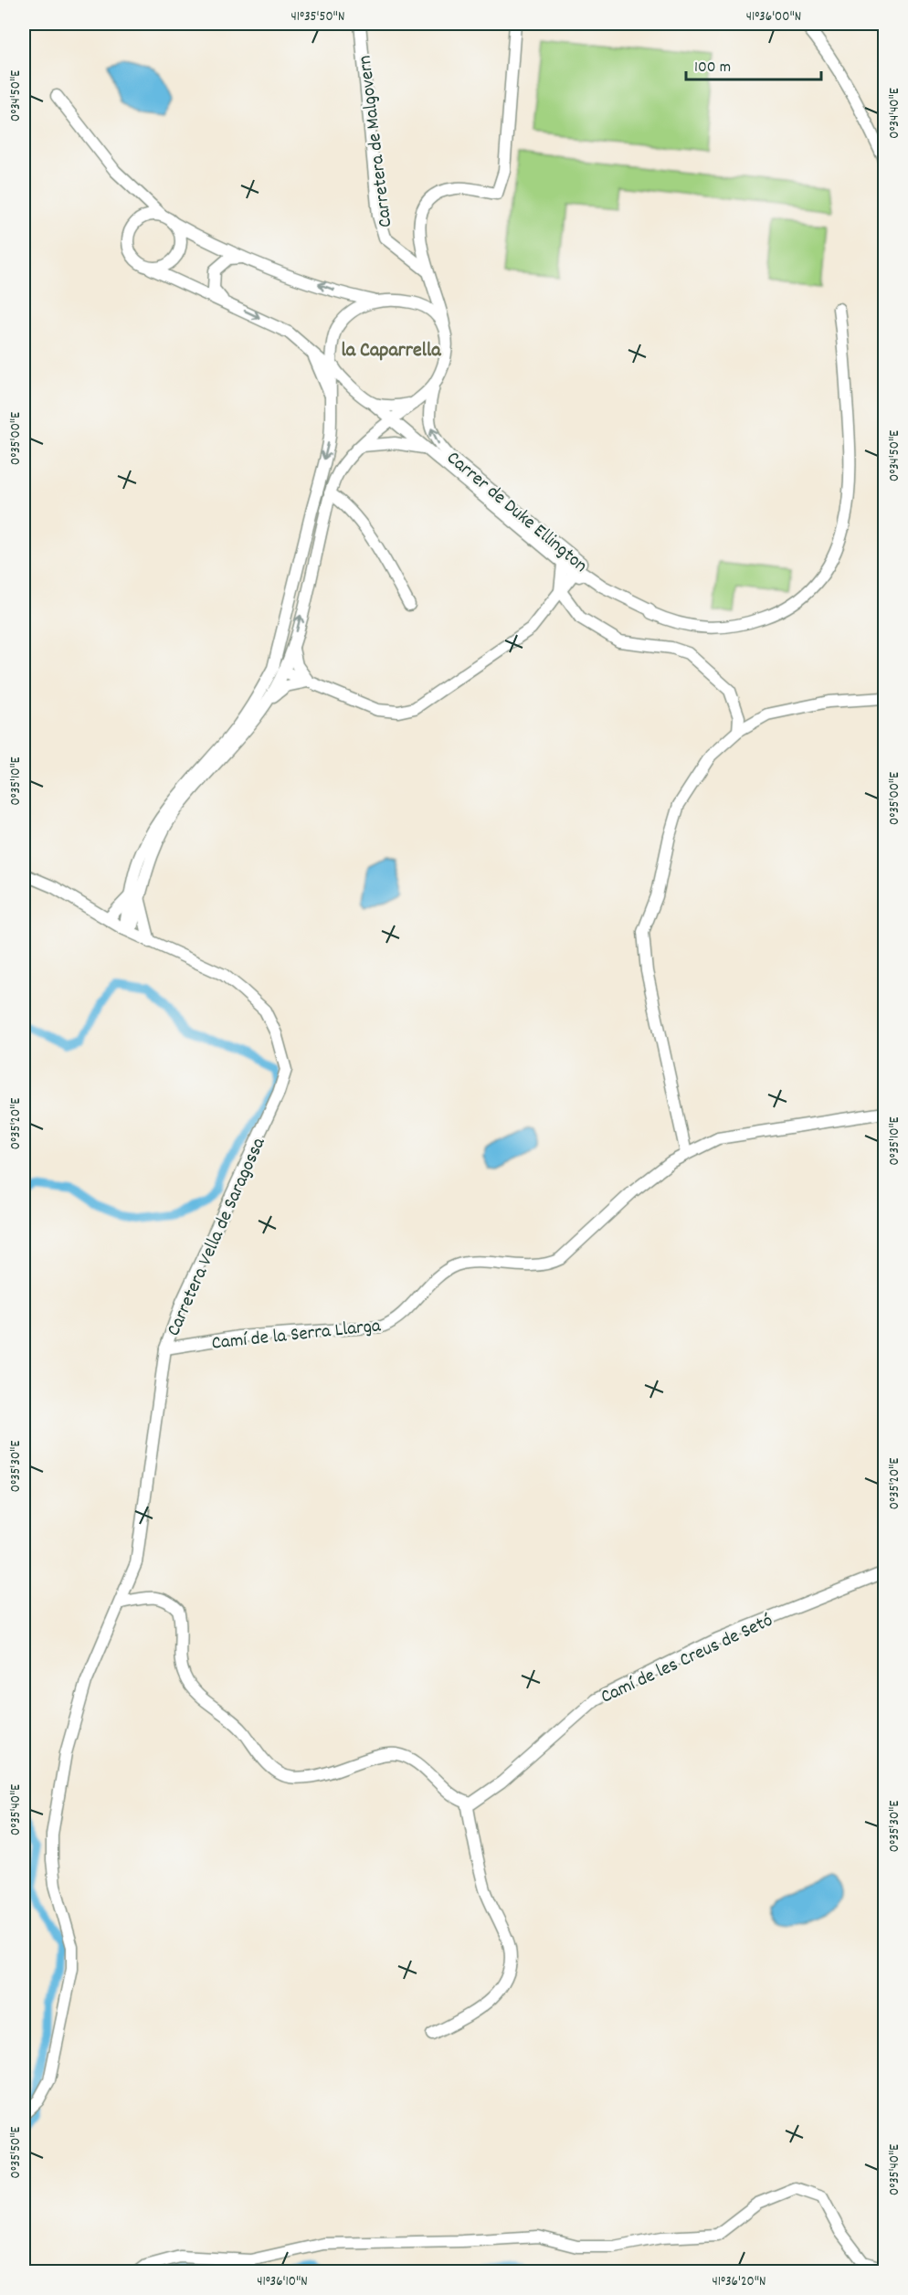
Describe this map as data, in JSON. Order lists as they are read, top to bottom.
{
  "streets": {
    "street": [
      "Carretera de Malgovern",
      "Carrer de Duke Ellington",
      "Carretera Vella de Saragossa",
      "Camí de la Serra Llarga",
      "Camí de les Creus de Setó"
    ]
  },
  "crossings": [
    ["Carretera Vella de Saragossa", "Camí de la Serra Llarga"]
  ],
  "districts": ["la Caparrella"],
  "scale_bar": "100 m",
  "coordinates": [
    "41°35'50\"N",
    "41°36'00\"N",
    "0°34'50\"E",
    "0°34'40\"E",
    "0°35'00\"E",
    "0°35'10\"E",
    "0°35'20\"E",
    "0°35'30\"E",
    "0°35'40\"E",
    "0°35'50\"E",
    "41°36'10\"N",
    "41°36'20\"N"
  ]
}
